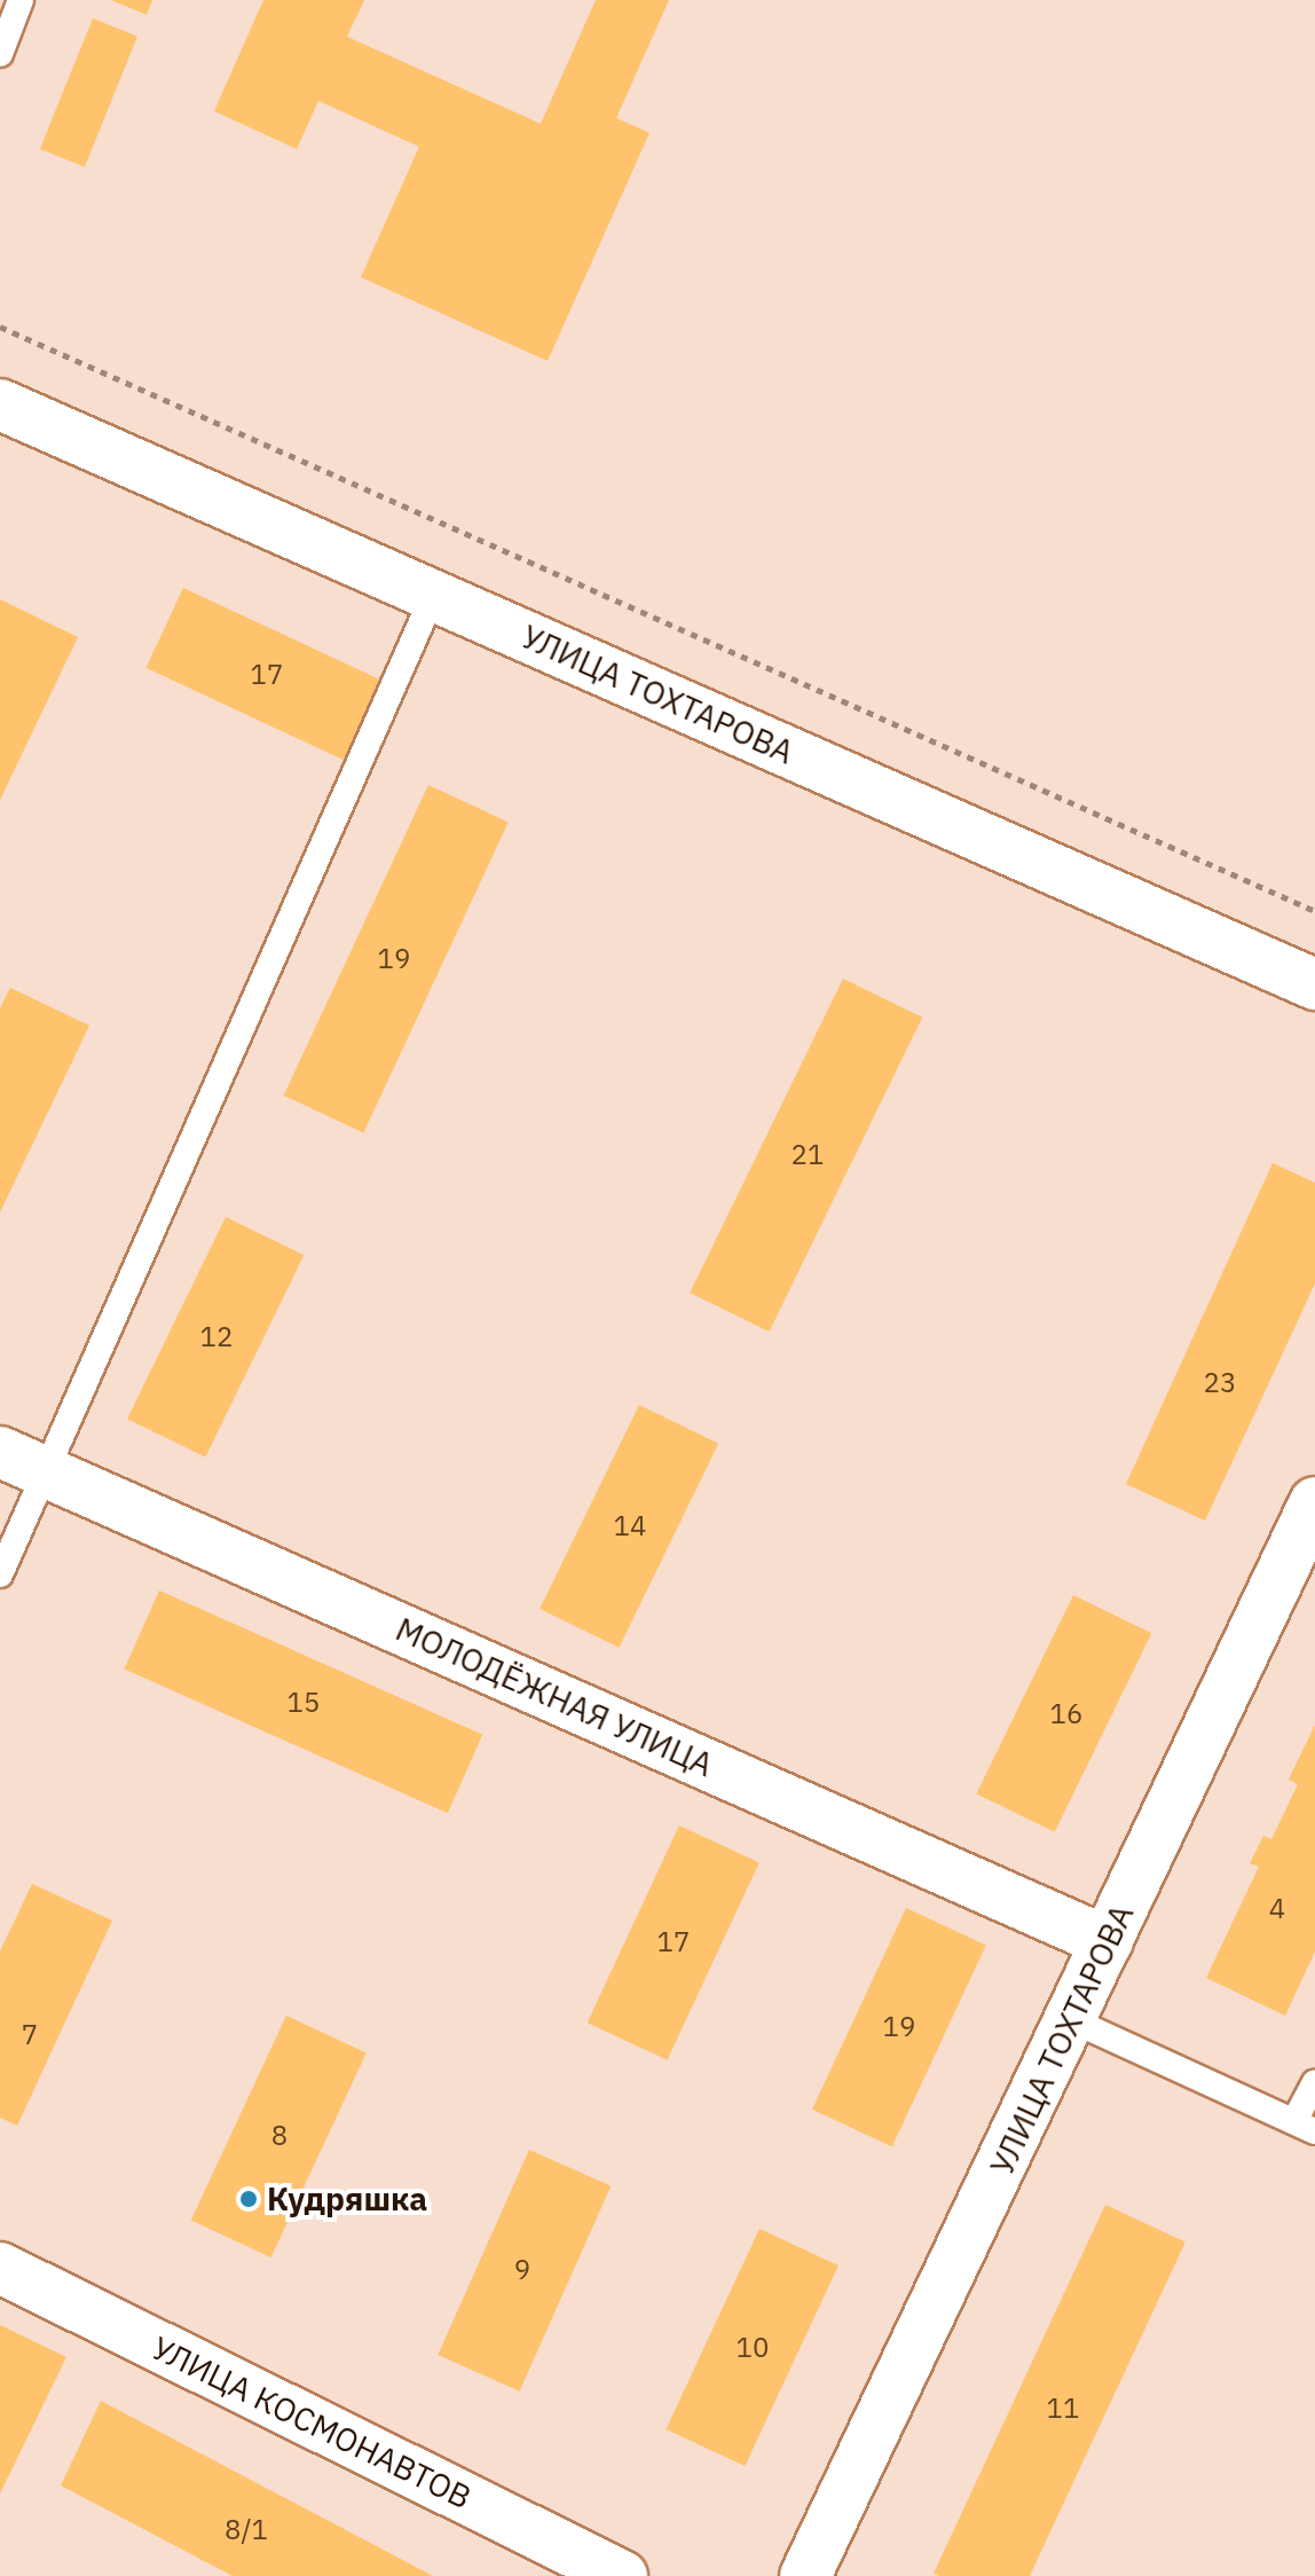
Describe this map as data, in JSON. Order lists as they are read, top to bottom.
{
  "streets": {
    "street": ["УЛИЦА ТОХТАРОВА", "МОЛОДЁЖНАЯ УЛИЦА", "УЛИЦА КОСМОНАВТОВ"]
  },
  "crossings": [
    ["УЛИЦА ТОХТАРОВА", "МОЛОДЁЖНАЯ УЛИЦА"]
  ],
  "places": ["Кудряшка"],
  "house_numbers": [
    "17",
    "19",
    "21",
    "12",
    "23",
    "14",
    "15",
    "16",
    "4",
    "17",
    "19",
    "7",
    "8",
    "9",
    "10",
    "11",
    "8/1"
  ]
}
